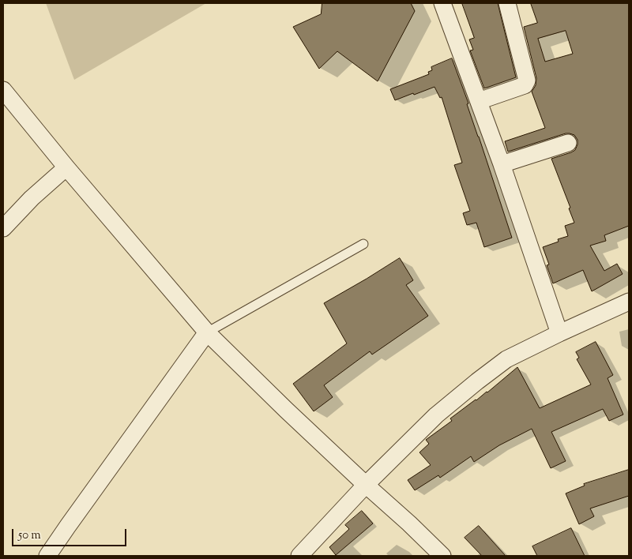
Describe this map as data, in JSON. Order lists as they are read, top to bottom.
{
  "scale_bar": "50 m"
}
